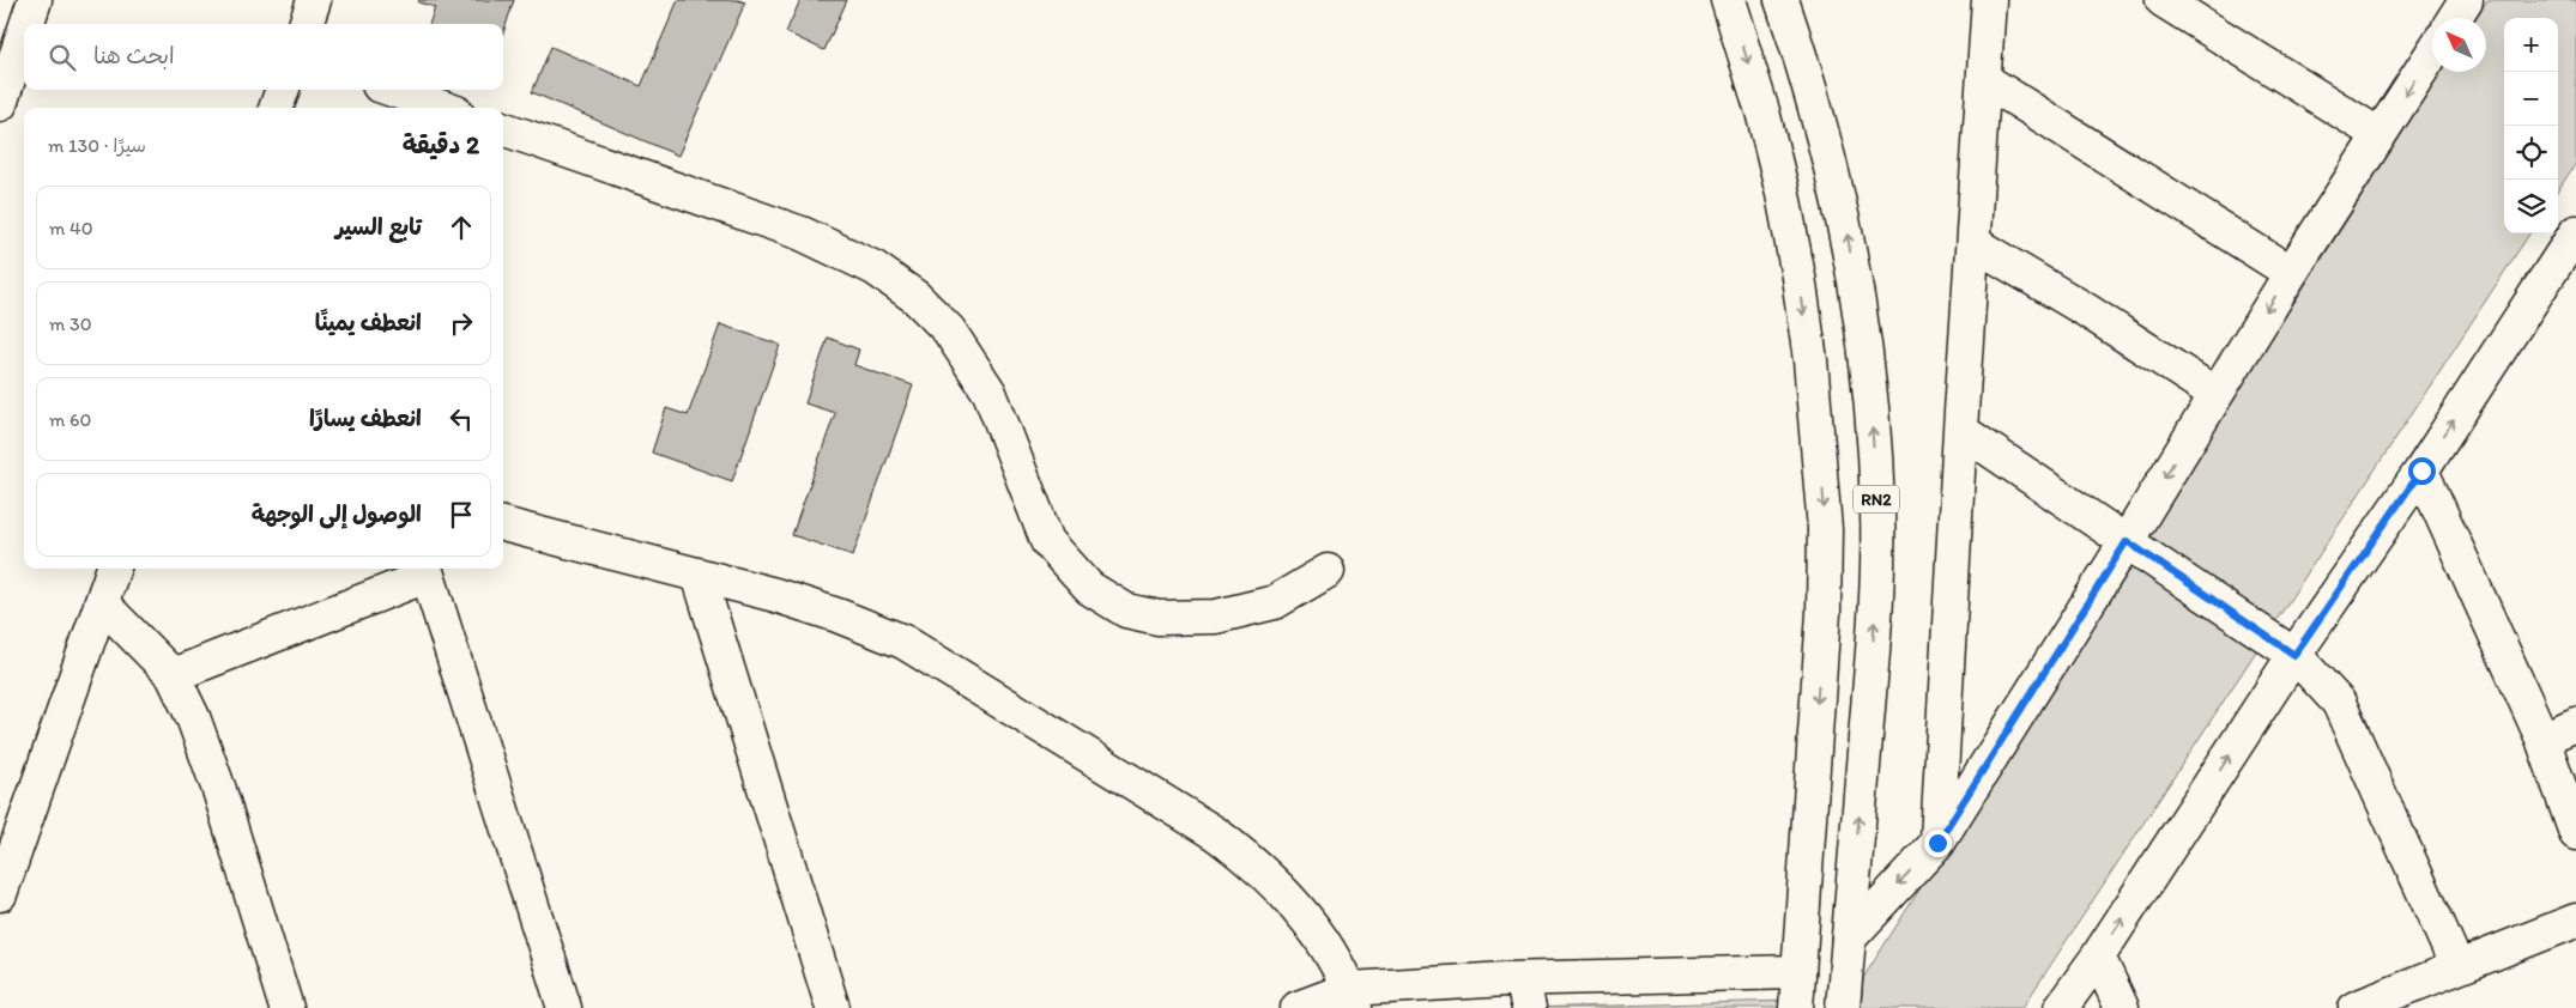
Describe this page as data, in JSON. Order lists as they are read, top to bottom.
{
  "streets": {
    "main road": ["RN2"]
  },
  "north": "top left",
  "page": {
    "map_buttons": ["+", "−"],
    "search": "ابحث هنا",
    "heading": ["2 دقيقة", "سيرًا · 130 m"],
    "list": [
      ["تابع السير", "40 m"],
      ["انعطف يمينًا", "30 m"],
      ["انعطف يسارًا", "60 m"],
      "الوصول إلى الوجهة"
    ]
  }
}
